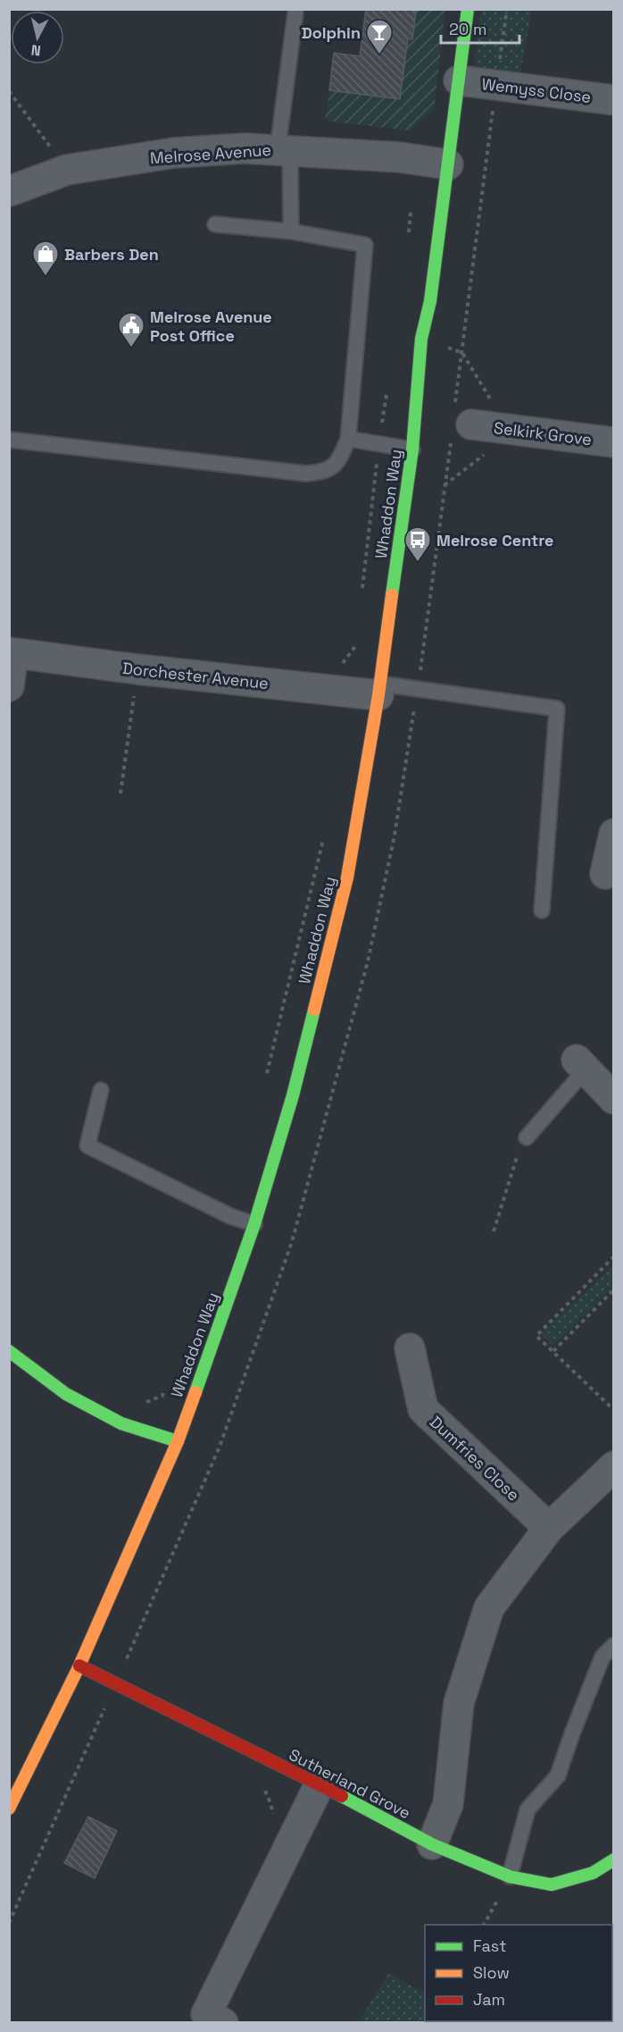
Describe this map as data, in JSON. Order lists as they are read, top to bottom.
{
  "streets": {
    "street": [
      "Wemyss Close",
      "Melrose Avenue",
      "Selkirk Grove",
      "Whaddon Way",
      "Dorchester Avenue",
      "Dumfries Close",
      "Sutherland Grove"
    ]
  },
  "crossings": [
    ["Wemyss Close", "Whaddon Way"],
    ["Melrose Avenue", "Whaddon Way"],
    ["Whaddon Way", "Dorchester Avenue"],
    ["Whaddon Way", "Sutherland Grove"]
  ],
  "places": {
    "bar": ["Dolphin"],
    "shop": ["Barbers Den"],
    "public building": ["Melrose Avenue Post Office"],
    "bus stop": ["Melrose Centre"]
  },
  "legend": ["Fast", "Slow", "Jam"],
  "scale_bar": "20 m",
  "north": "bottom"
}
